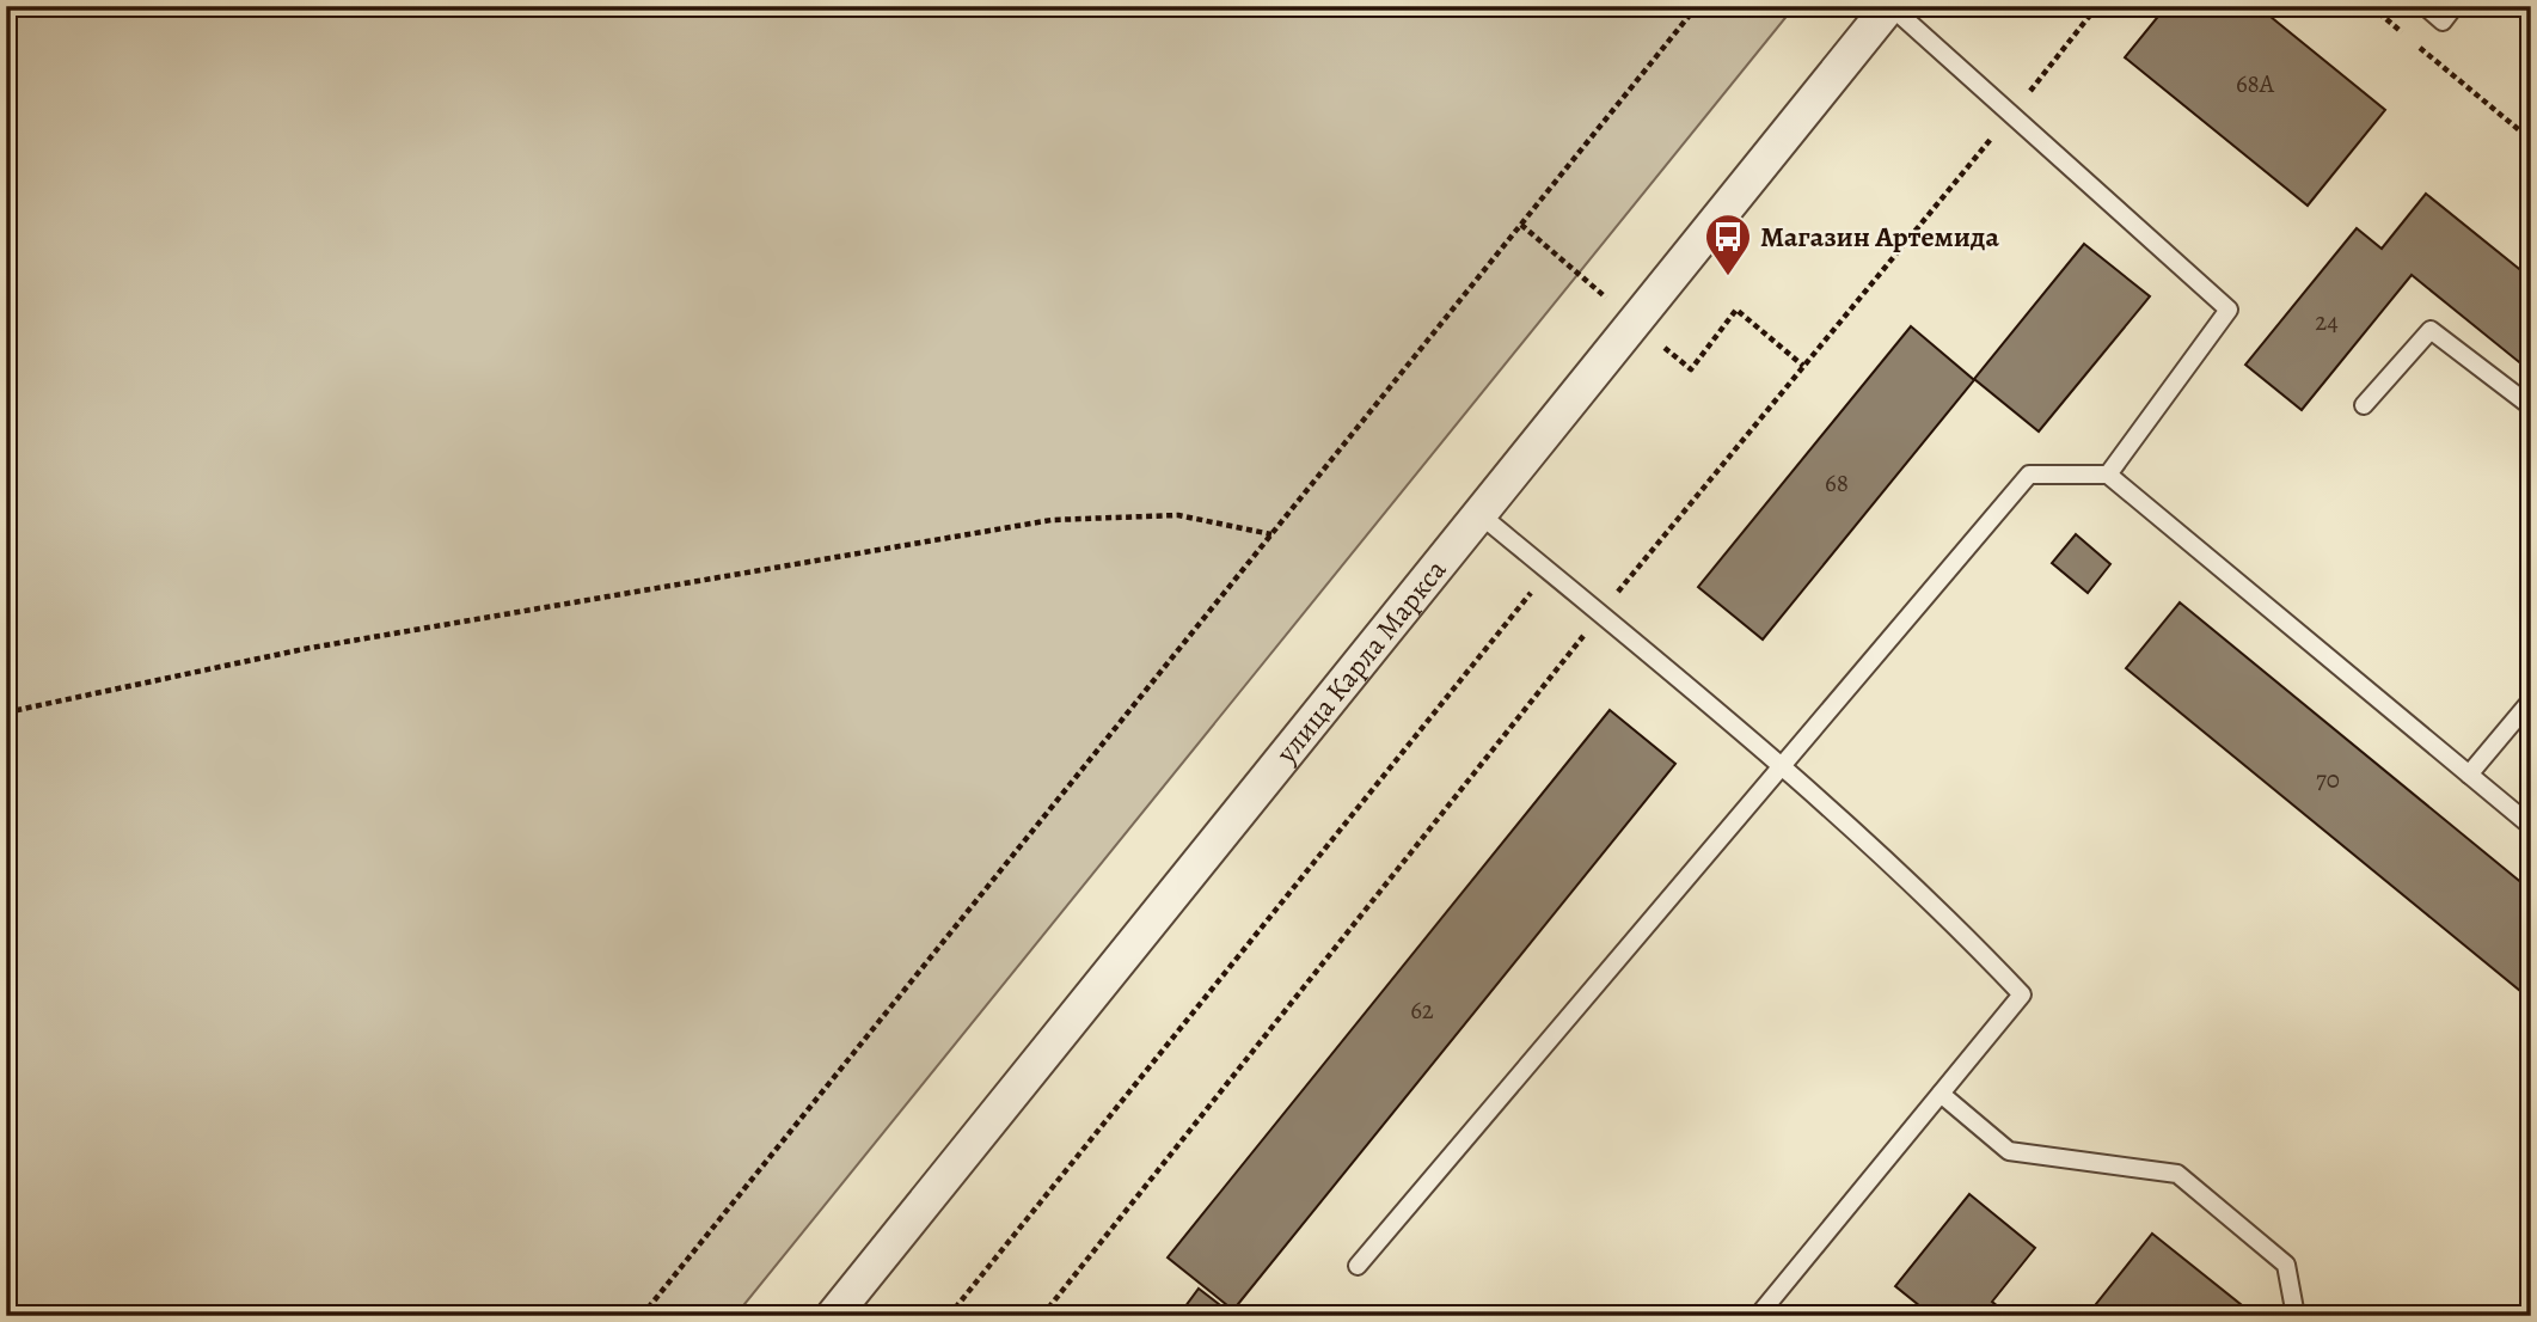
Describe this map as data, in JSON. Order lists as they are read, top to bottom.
{
  "streets": {
    "street": ["улица Карла Маркса"]
  },
  "places": {
    "bus stop": ["Магазин Артемида"]
  },
  "house_numbers": [
    "68А",
    "24",
    "68",
    "70",
    "62"
  ]
}
